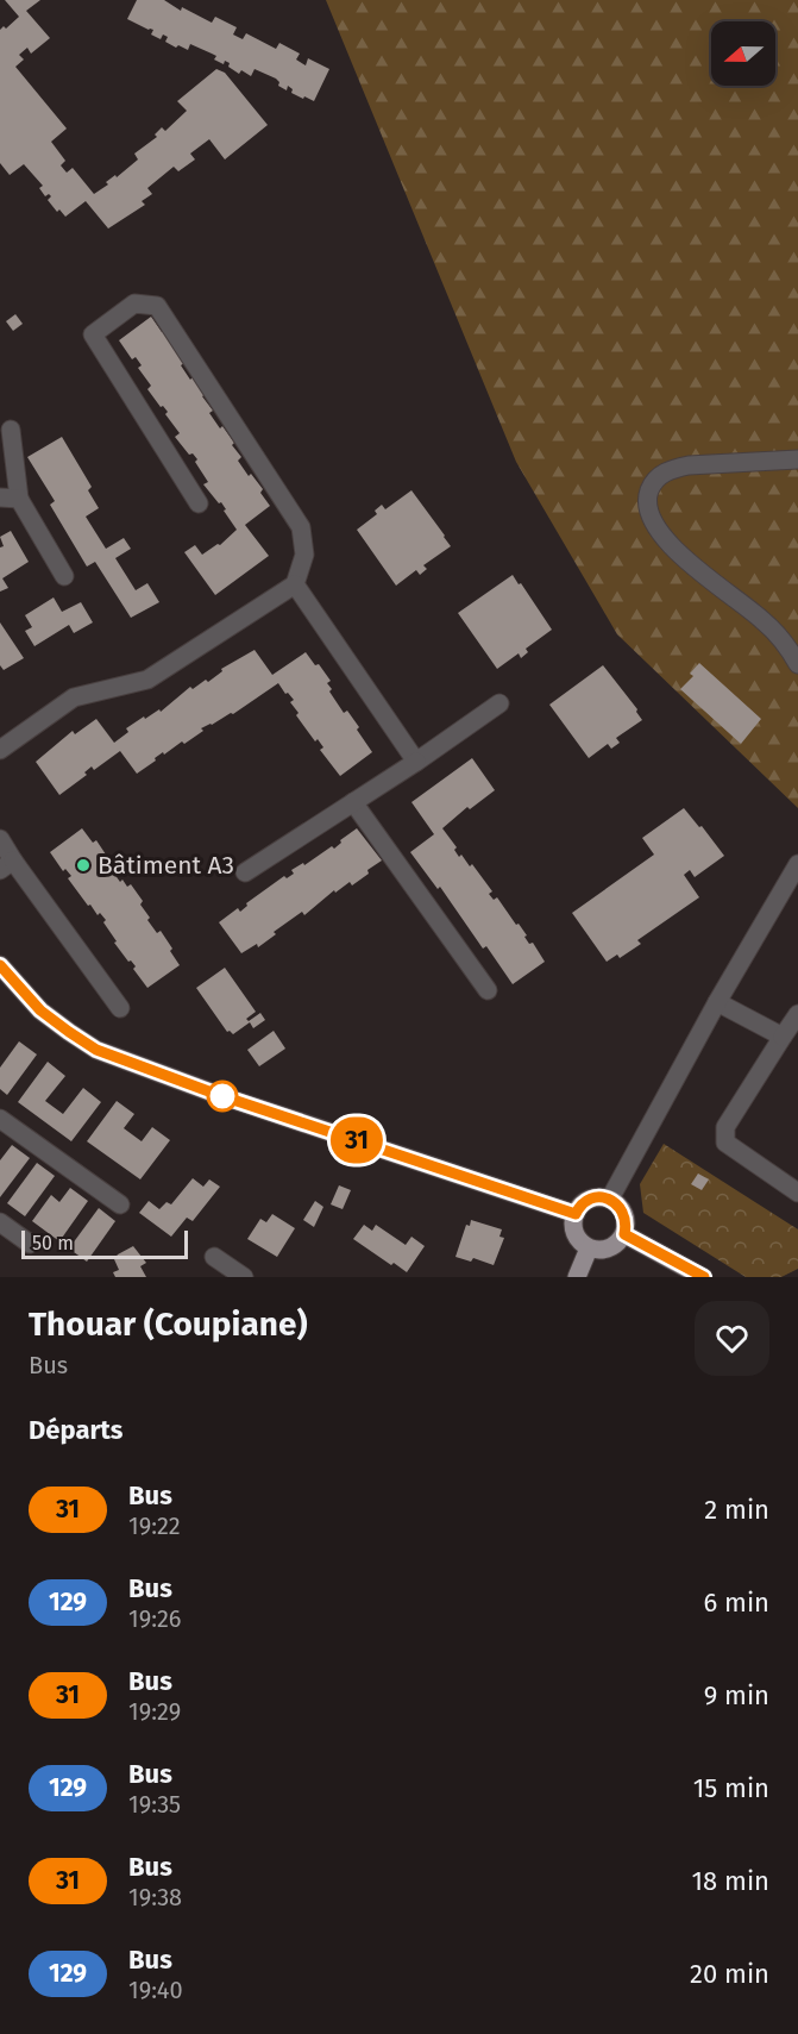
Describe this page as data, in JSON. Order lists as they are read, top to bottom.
{
  "places": ["Bâtiment A3"],
  "lines": ["bus line 31"],
  "scale_bar": "50 m",
  "north": "left",
  "page": {
    "on_map": "31",
    "scale": "50 m",
    "heading": [
      ["Thouar (Coupiane)", "Bus"],
      "Départs"
    ],
    "list": [
      {
        "mark": "31",
        "name": "Bus",
        "note": "19:22",
        "value": "2 min"
      },
      {
        "mark": "129",
        "name": "Bus",
        "note": "19:26",
        "value": "6 min"
      },
      {
        "mark": "31",
        "name": "Bus",
        "note": "19:29",
        "value": "9 min"
      },
      {
        "mark": "129",
        "name": "Bus",
        "note": "19:35",
        "value": "15 min"
      },
      {
        "mark": "31",
        "name": "Bus",
        "note": "19:38",
        "value": "18 min"
      },
      {
        "mark": "129",
        "name": "Bus",
        "note": "19:40",
        "value": "20 min"
      }
    ]
  }
}
